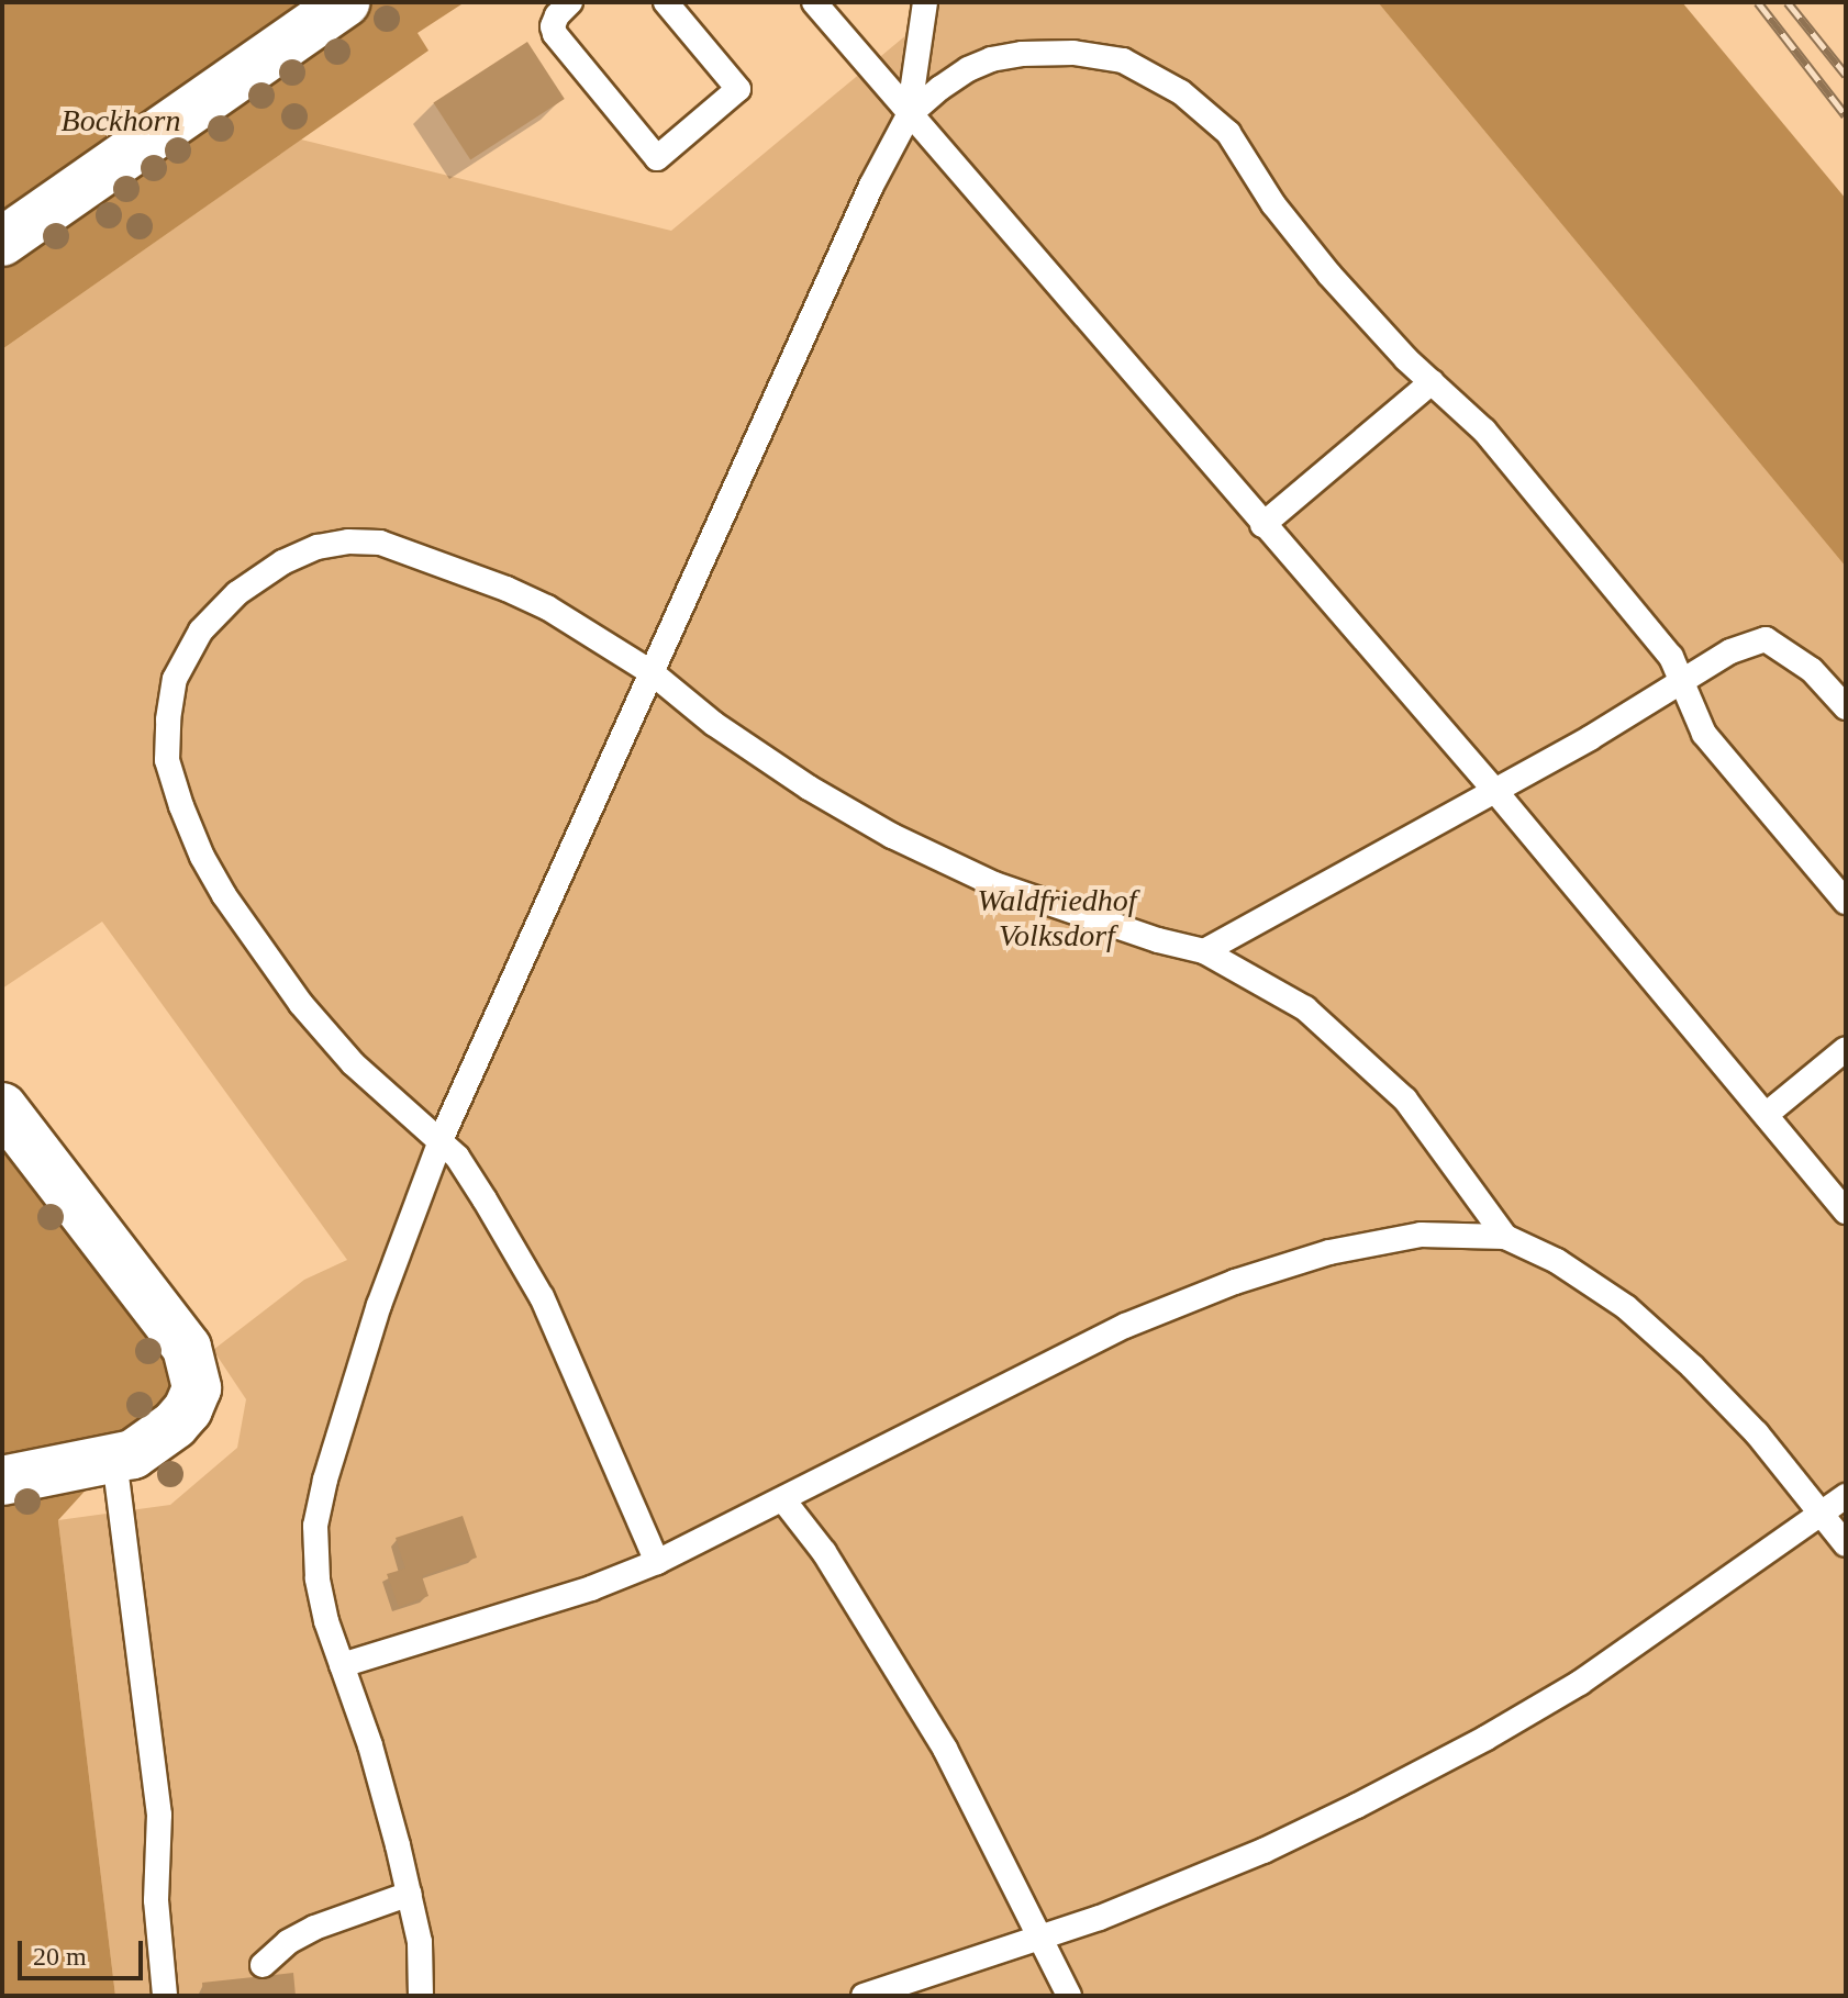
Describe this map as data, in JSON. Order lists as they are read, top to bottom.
{
  "parks": ["Bockhorn", "Waldfriedhof Volksdorf"],
  "scale_bar": "20 m"
}
